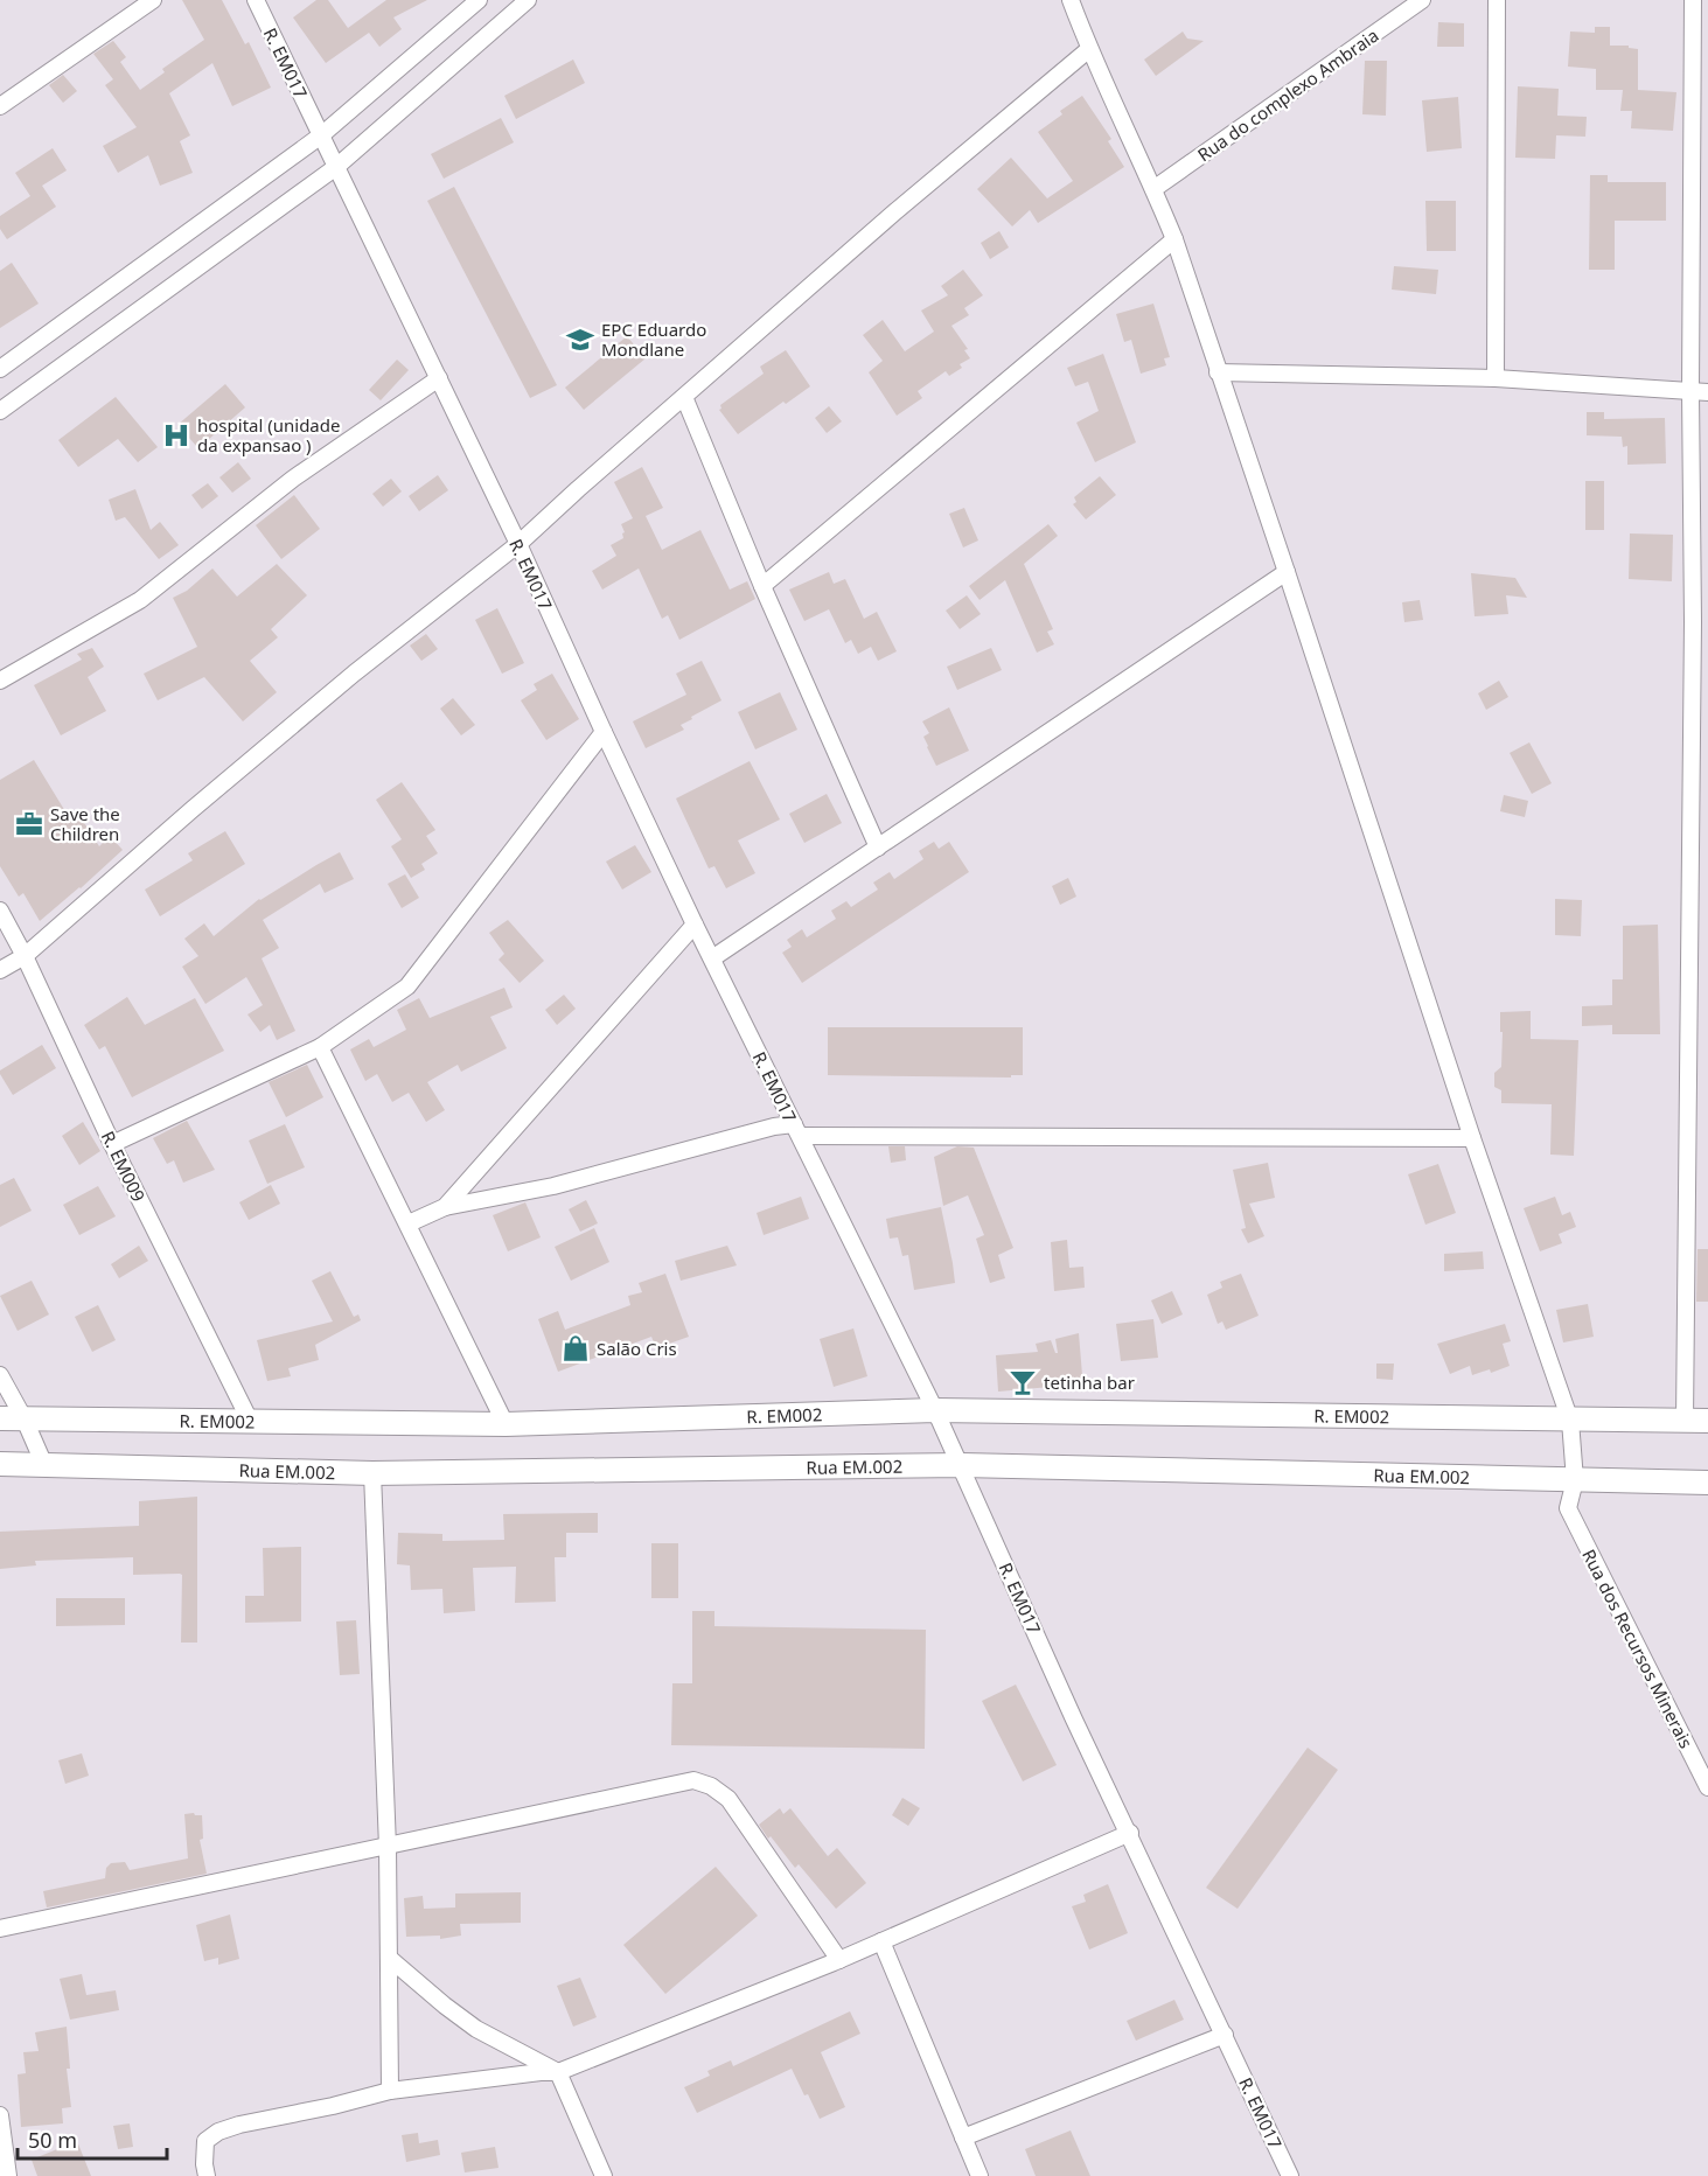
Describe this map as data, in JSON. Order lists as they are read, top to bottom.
{
  "streets": {
    "street": [
      "R. EM017",
      "Rua do complexo Ambraia",
      "R. EM009",
      "R. EM002",
      "Rua EM.002",
      "Rua dos Recursos Minerais"
    ]
  },
  "crossings": [
    ["R. EM017", "R. EM002"],
    ["R. EM017", "Rua EM.002"],
    ["R. EM009", "R. EM002"],
    ["Rua EM.002", "Rua dos Recursos Minerais"]
  ],
  "places": {
    "school or university": ["EPC Eduardo Mondlane"],
    "hospital": ["hospital (unidade da expansao )"],
    "office": ["Save the Children"],
    "shop": ["Salão Cris"],
    "bar": ["tetinha bar"]
  },
  "scale_bar": "50 m"
}
